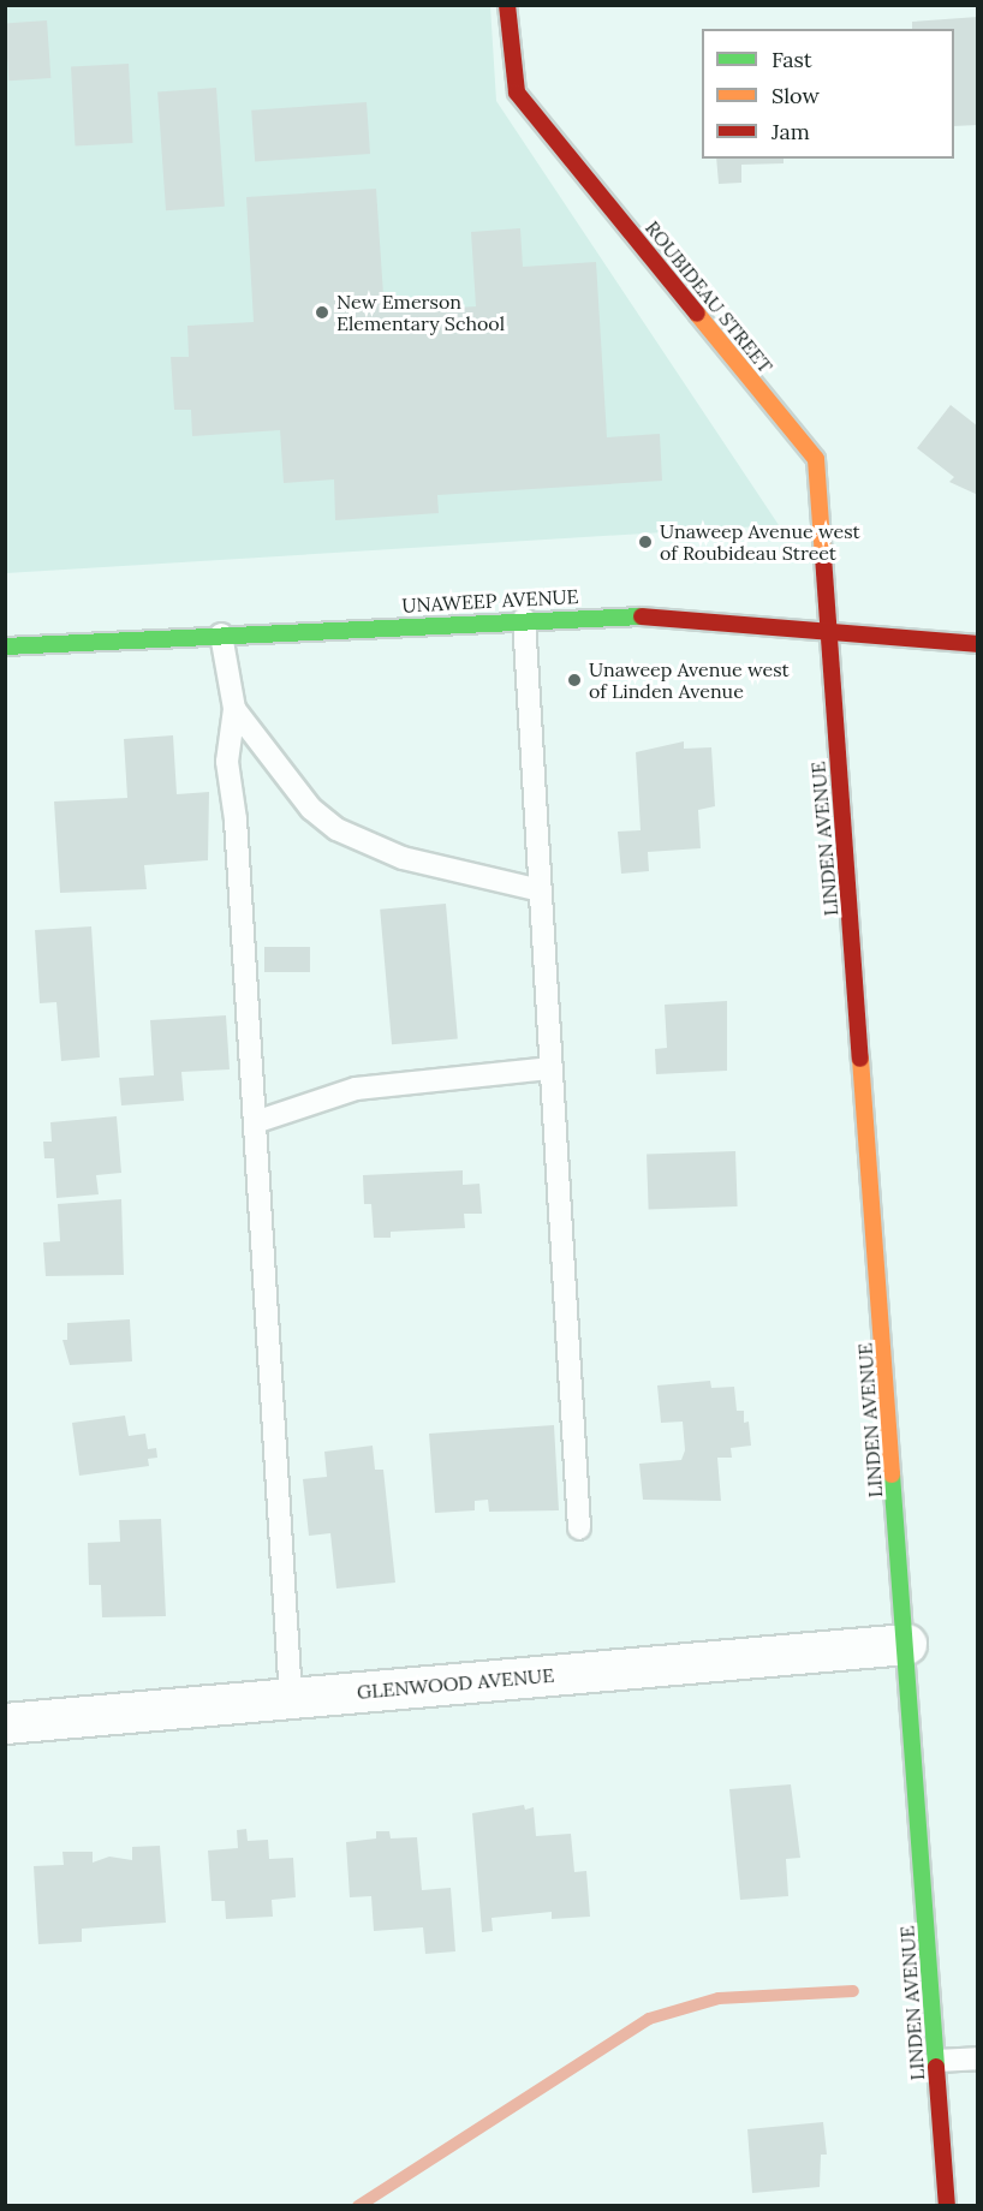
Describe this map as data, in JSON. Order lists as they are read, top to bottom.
{
  "streets": {
    "street": [
      "ROUBIDEAU STREET",
      "UNAWEEP AVENUE",
      "LINDEN AVENUE",
      "GLENWOOD AVENUE"
    ]
  },
  "crossings": [
    ["ROUBIDEAU STREET", "UNAWEEP AVENUE"],
    ["ROUBIDEAU STREET", "LINDEN AVENUE"],
    ["UNAWEEP AVENUE", "LINDEN AVENUE"],
    ["LINDEN AVENUE", "GLENWOOD AVENUE"]
  ],
  "places": ["New Emerson Elementary School", "Unaweep Avenue west of Roubideau Street", "Unaweep Avenue west of Linden Avenue"],
  "legend": ["Fast", "Slow", "Jam"]
}
